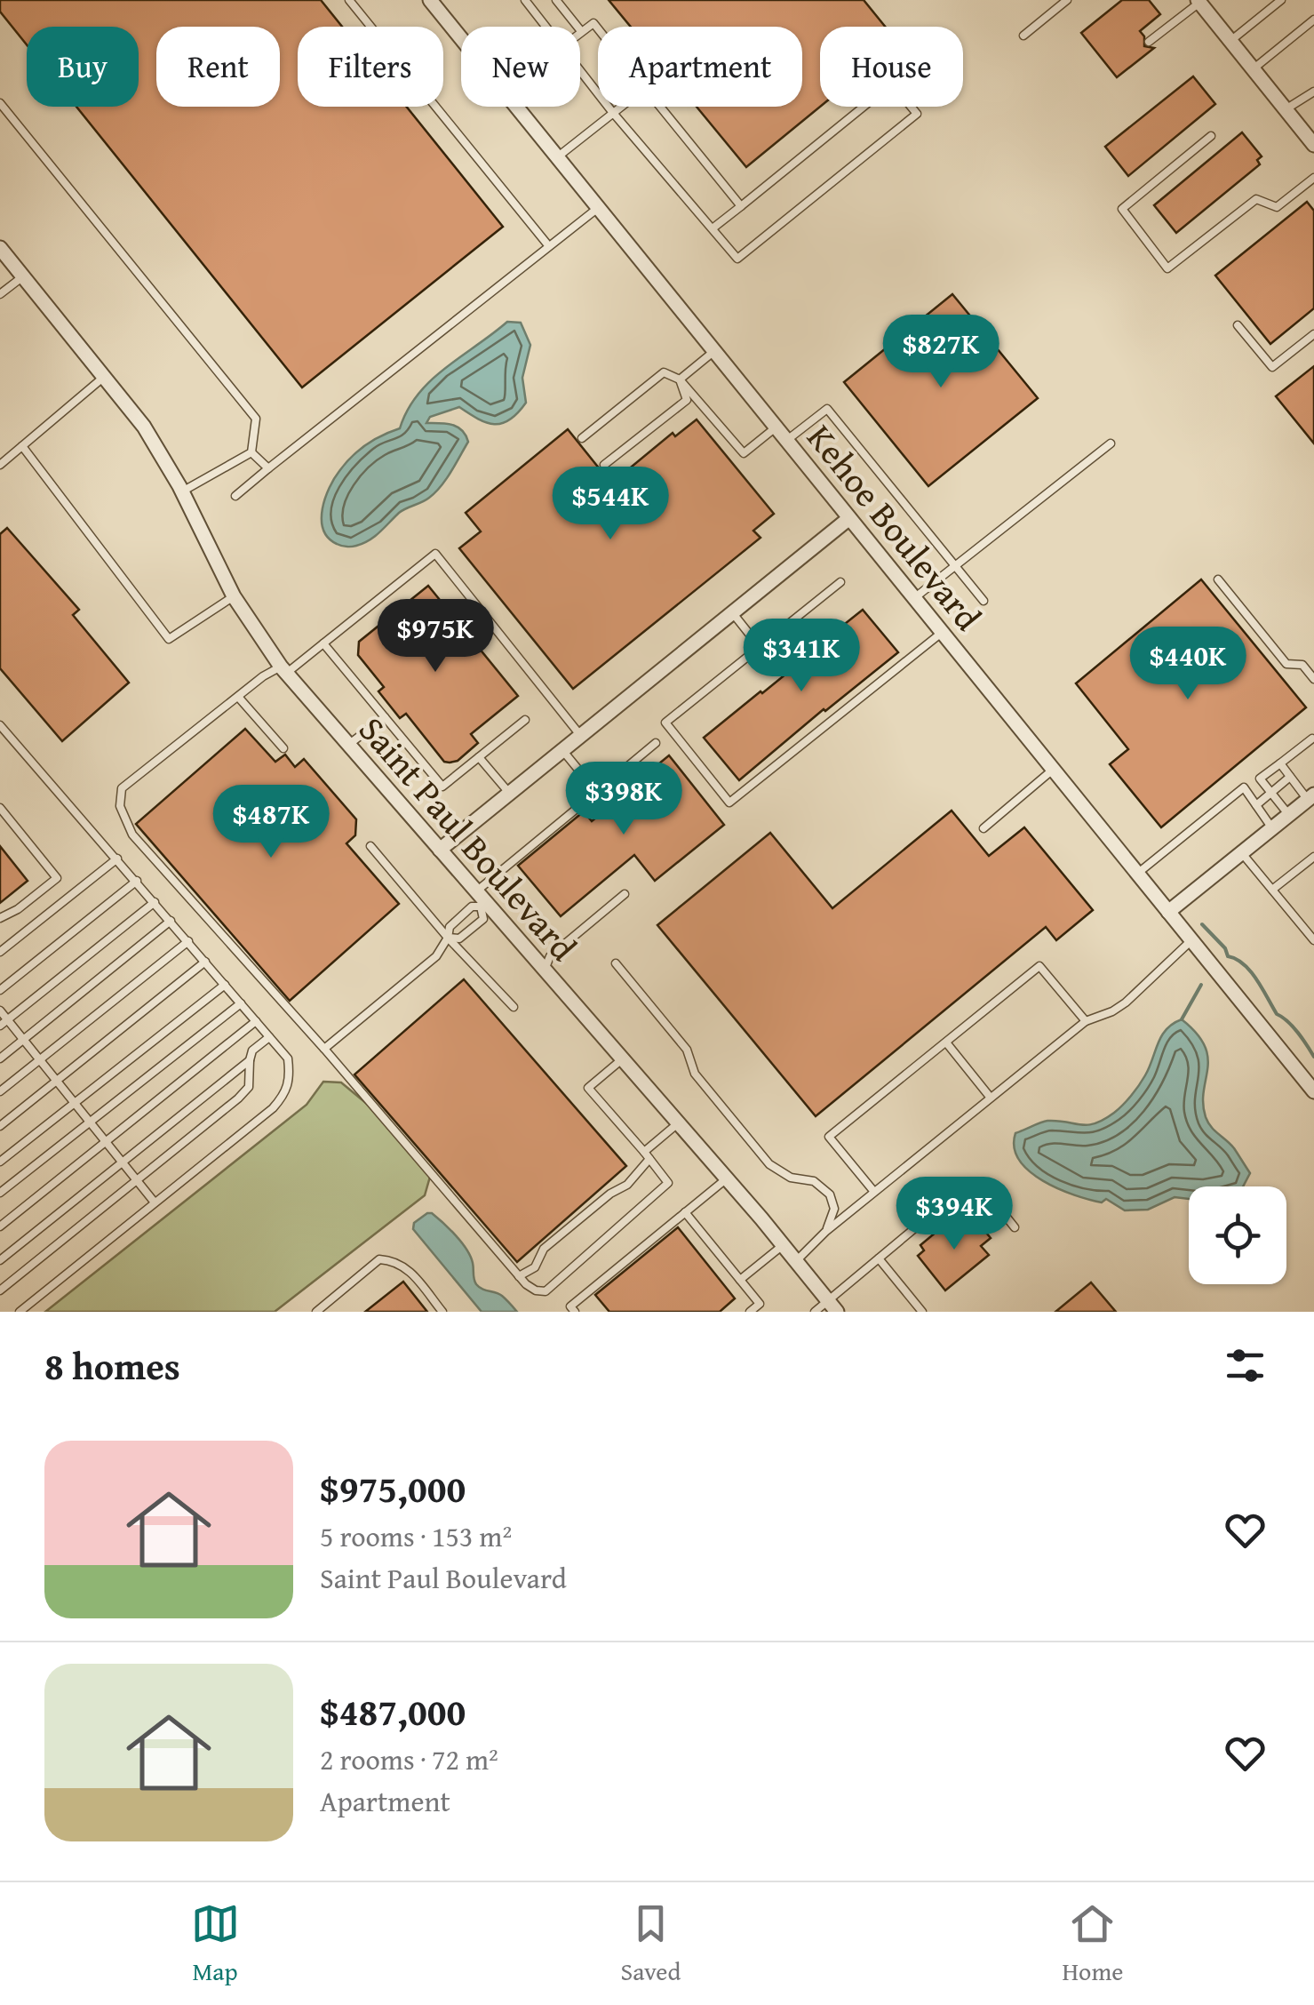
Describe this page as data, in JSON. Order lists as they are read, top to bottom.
{
  "streets": {
    "street": ["Kehoe Boulevard", "Saint Paul Boulevard"]
  },
  "page": {
    "chip": [
      "Buy",
      "Rent",
      "Filters",
      "New",
      "Apartment",
      "House"
    ],
    "price": [
      "$827K",
      "$544K",
      "$975K",
      "$341K",
      "$440K",
      "$398K",
      "$487K",
      "$394K"
    ],
    "heading": "8 homes",
    "list": [
      {
        "name": "$975,000",
        "note": "5 rooms · 153 m² · Saint Paul Boulevard"
      },
      {
        "name": "$487,000",
        "note": "2 rooms · 72 m² · Apartment"
      }
    ],
    "tabs": ["Map", "Saved", "Home"]
  }
}
